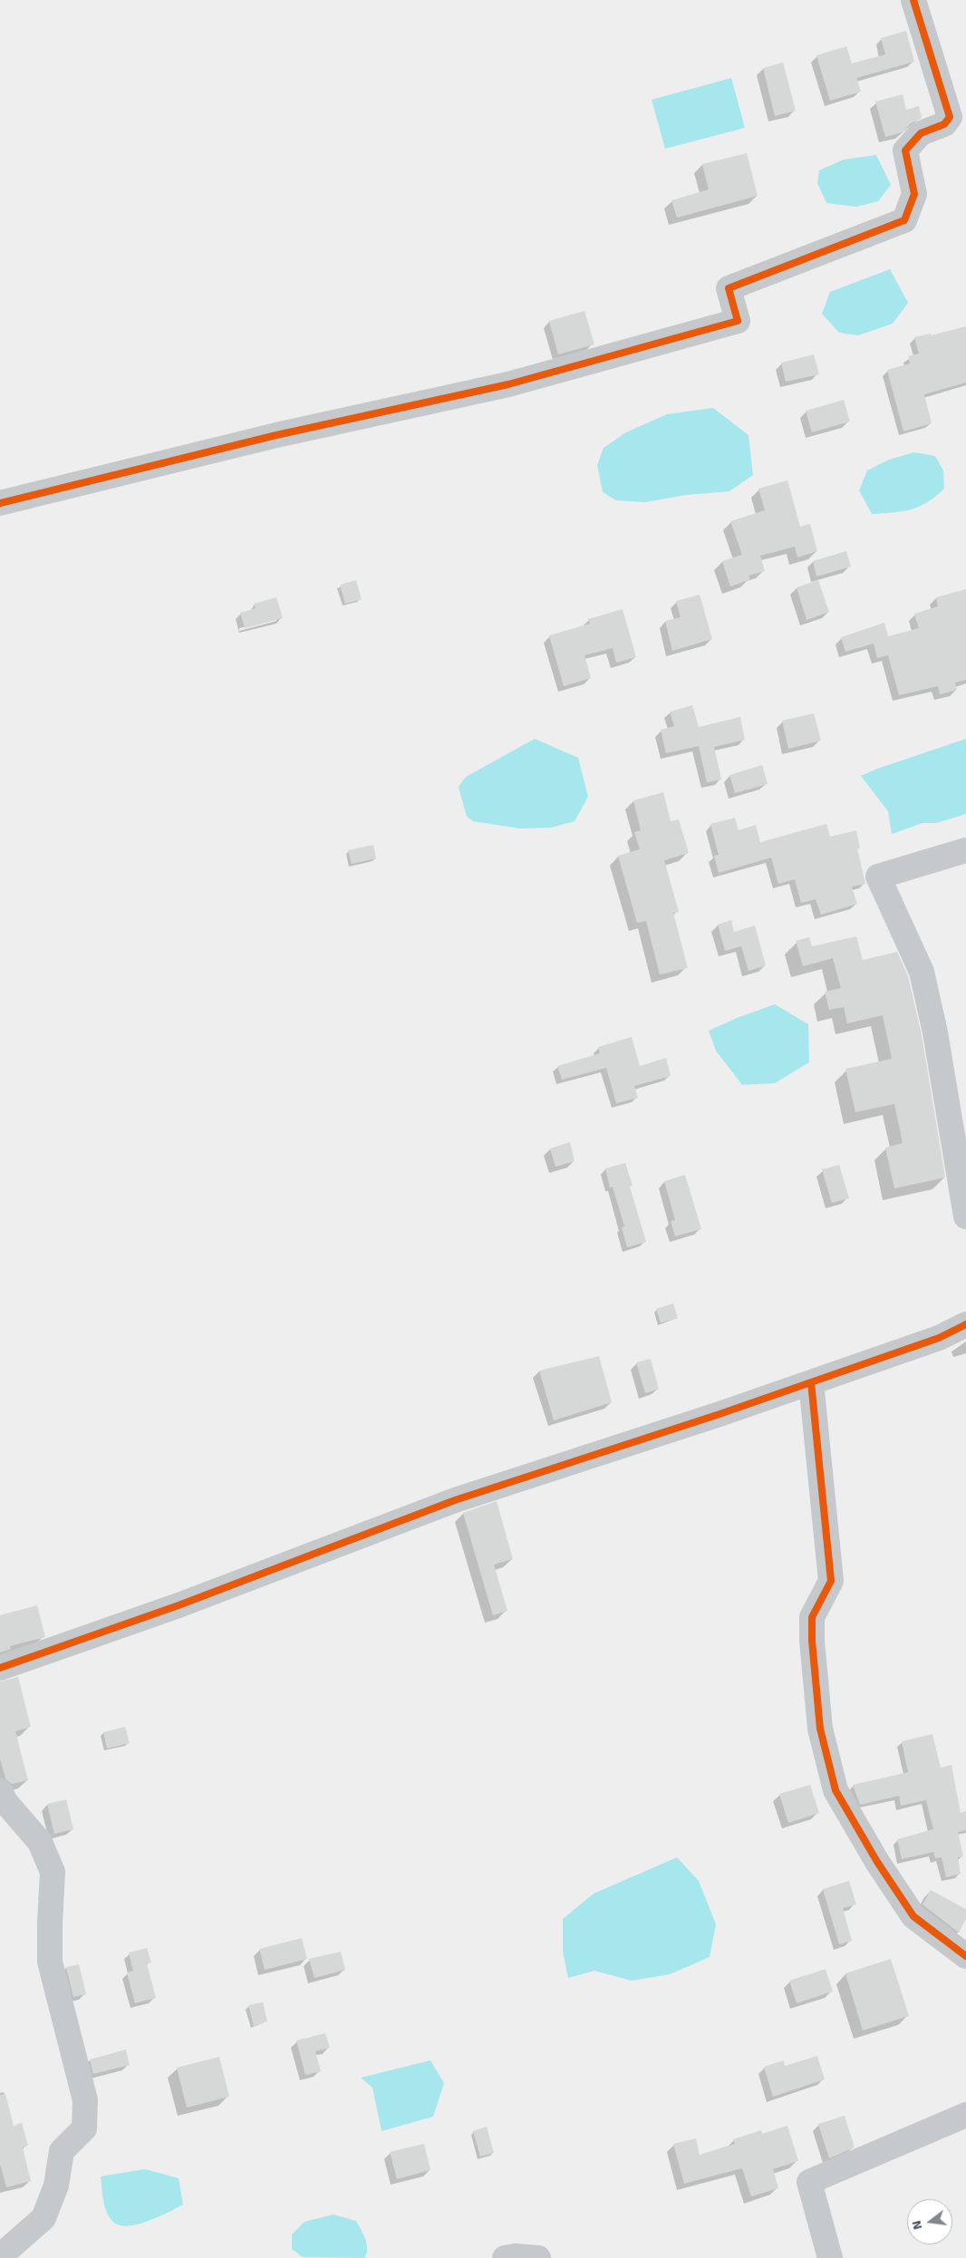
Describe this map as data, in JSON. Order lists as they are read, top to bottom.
{
  "north": "left"
}
